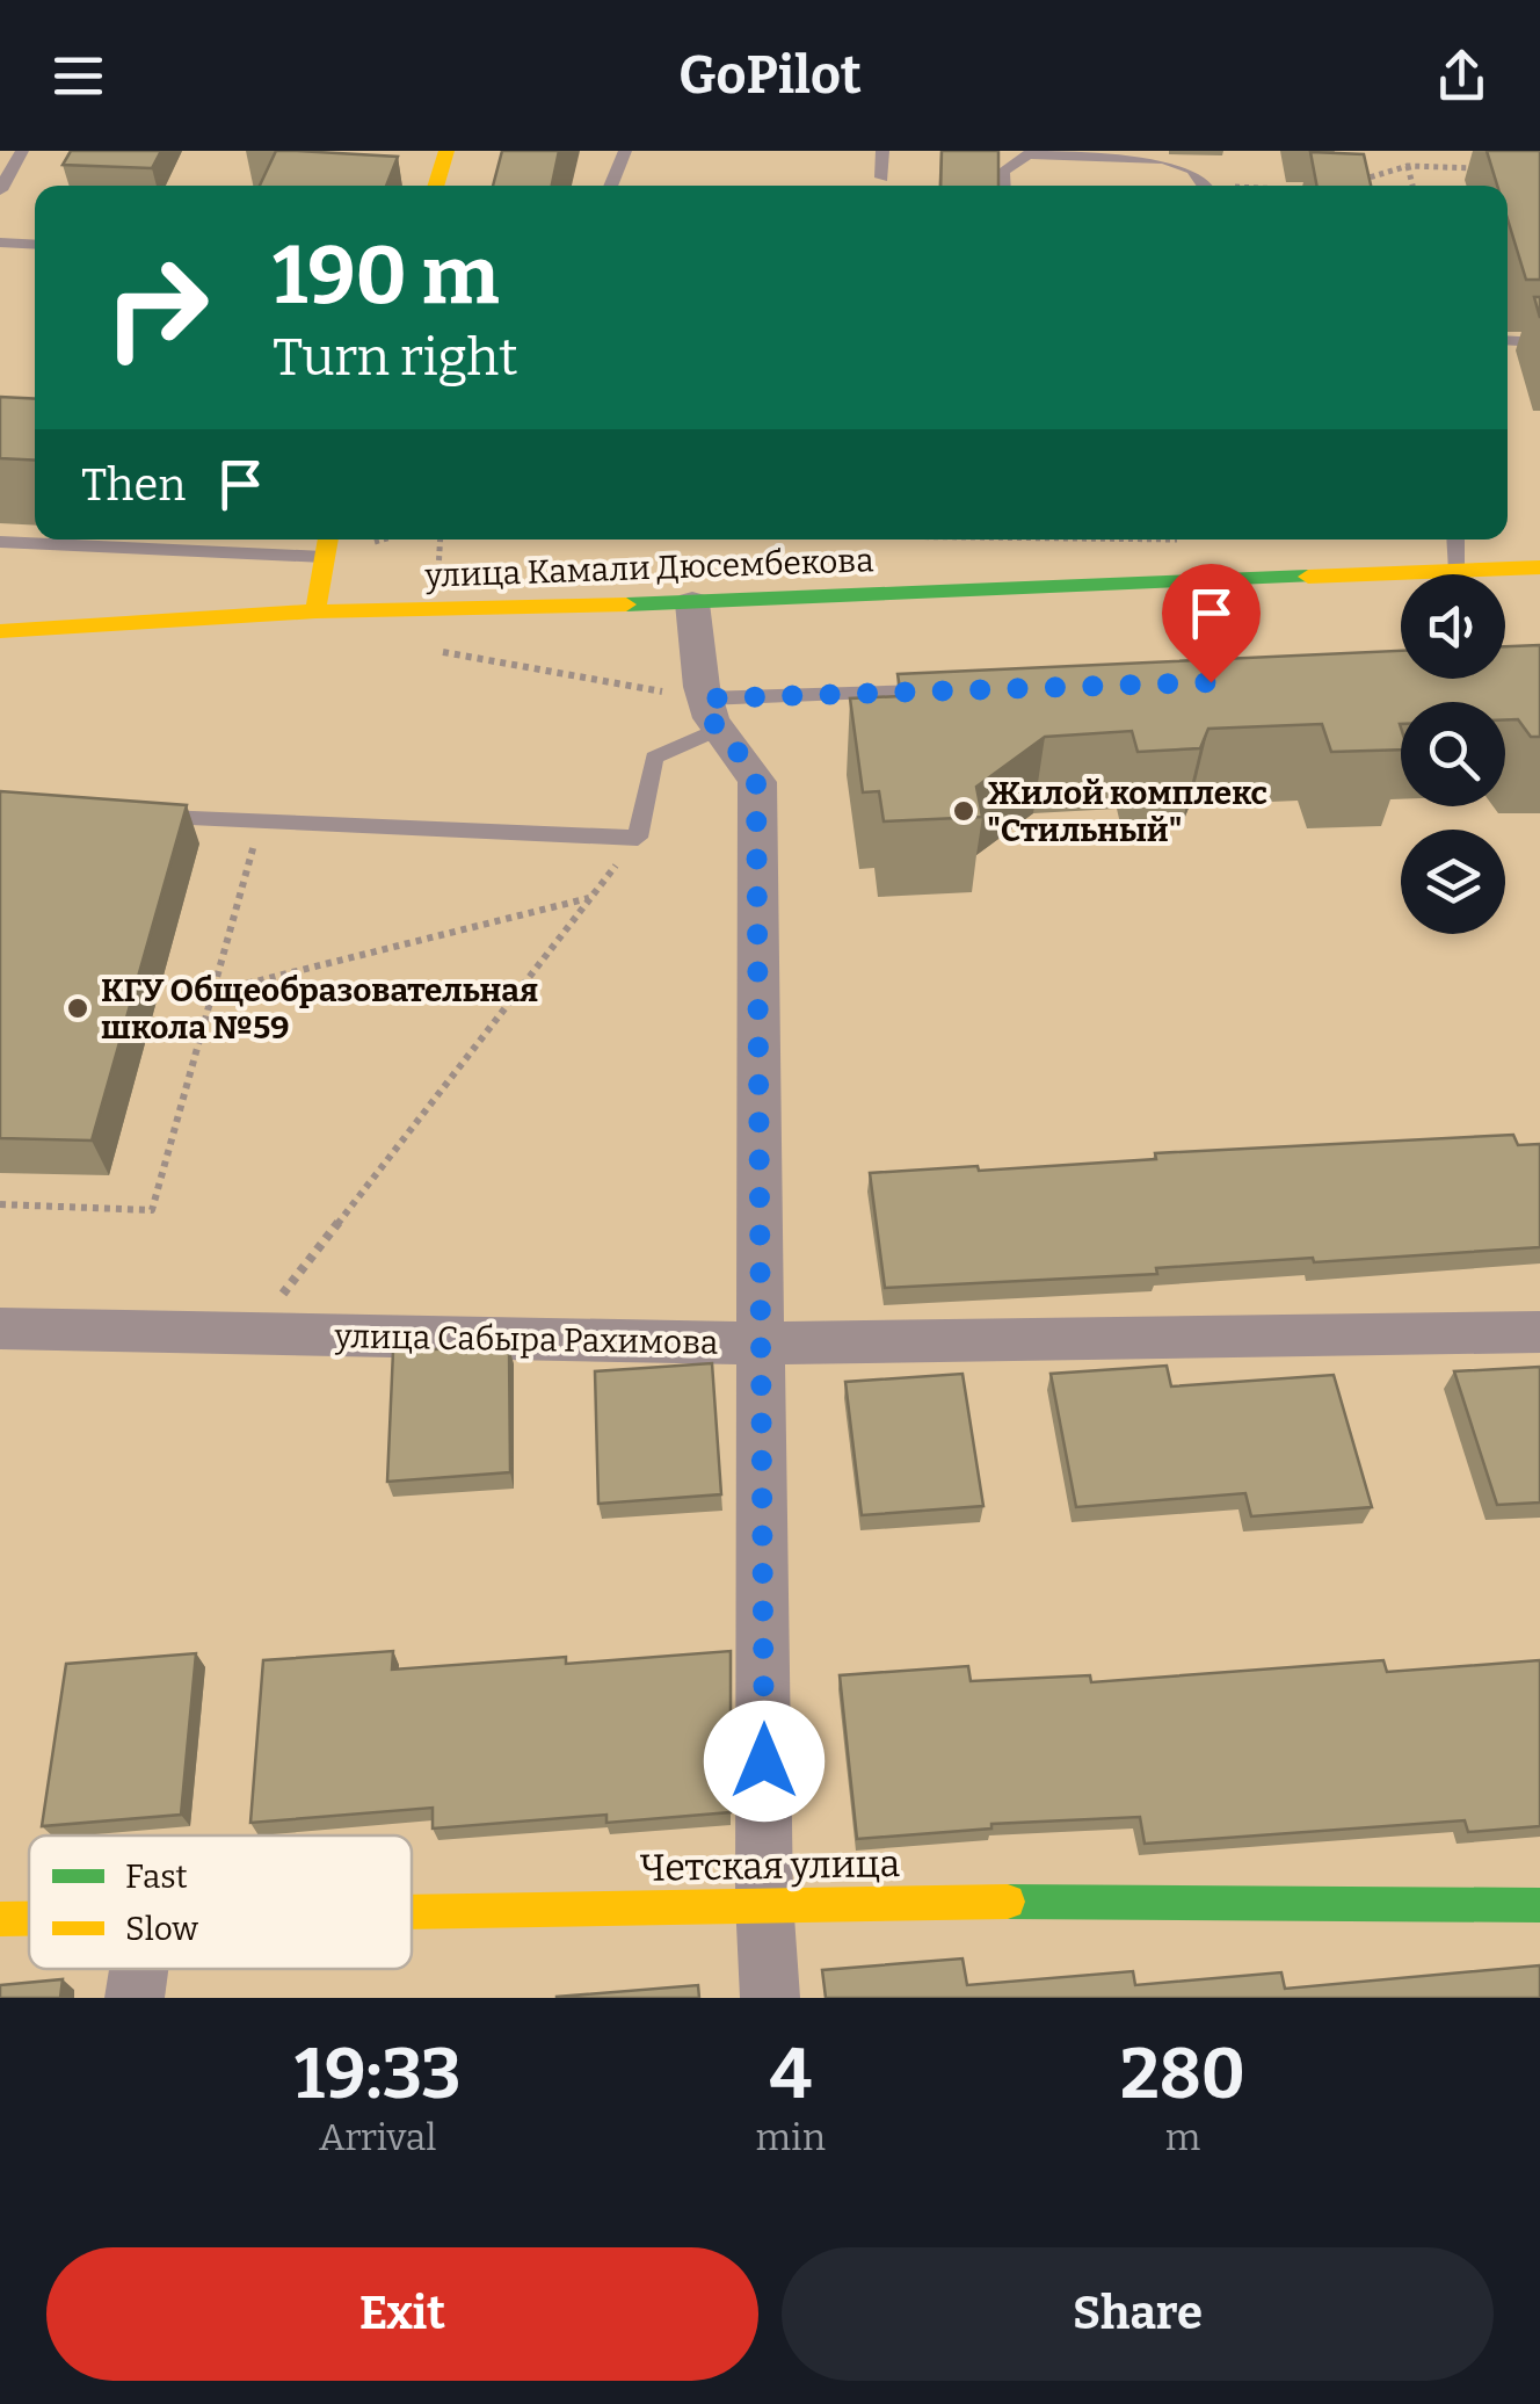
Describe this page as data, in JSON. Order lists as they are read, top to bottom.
{
  "streets": {
    "main road": ["улица Камали Дюсембекова", "Четская улица"],
    "street": ["улица Сабыра Рахимова"]
  },
  "places": ["Жилой комплекс \"Стильный\"", "КГУ Общеобразовательная школа №59"],
  "legend": ["Fast", "Slow"],
  "page": {
    "header": "GoPilot",
    "turn": ["190 m", "Turn right"],
    "then": "Then",
    "eta": [
      "19:33",
      "Arrival",
      "4",
      "min",
      "280",
      "m"
    ],
    "buttons": ["Exit", "Share"]
  }
}
